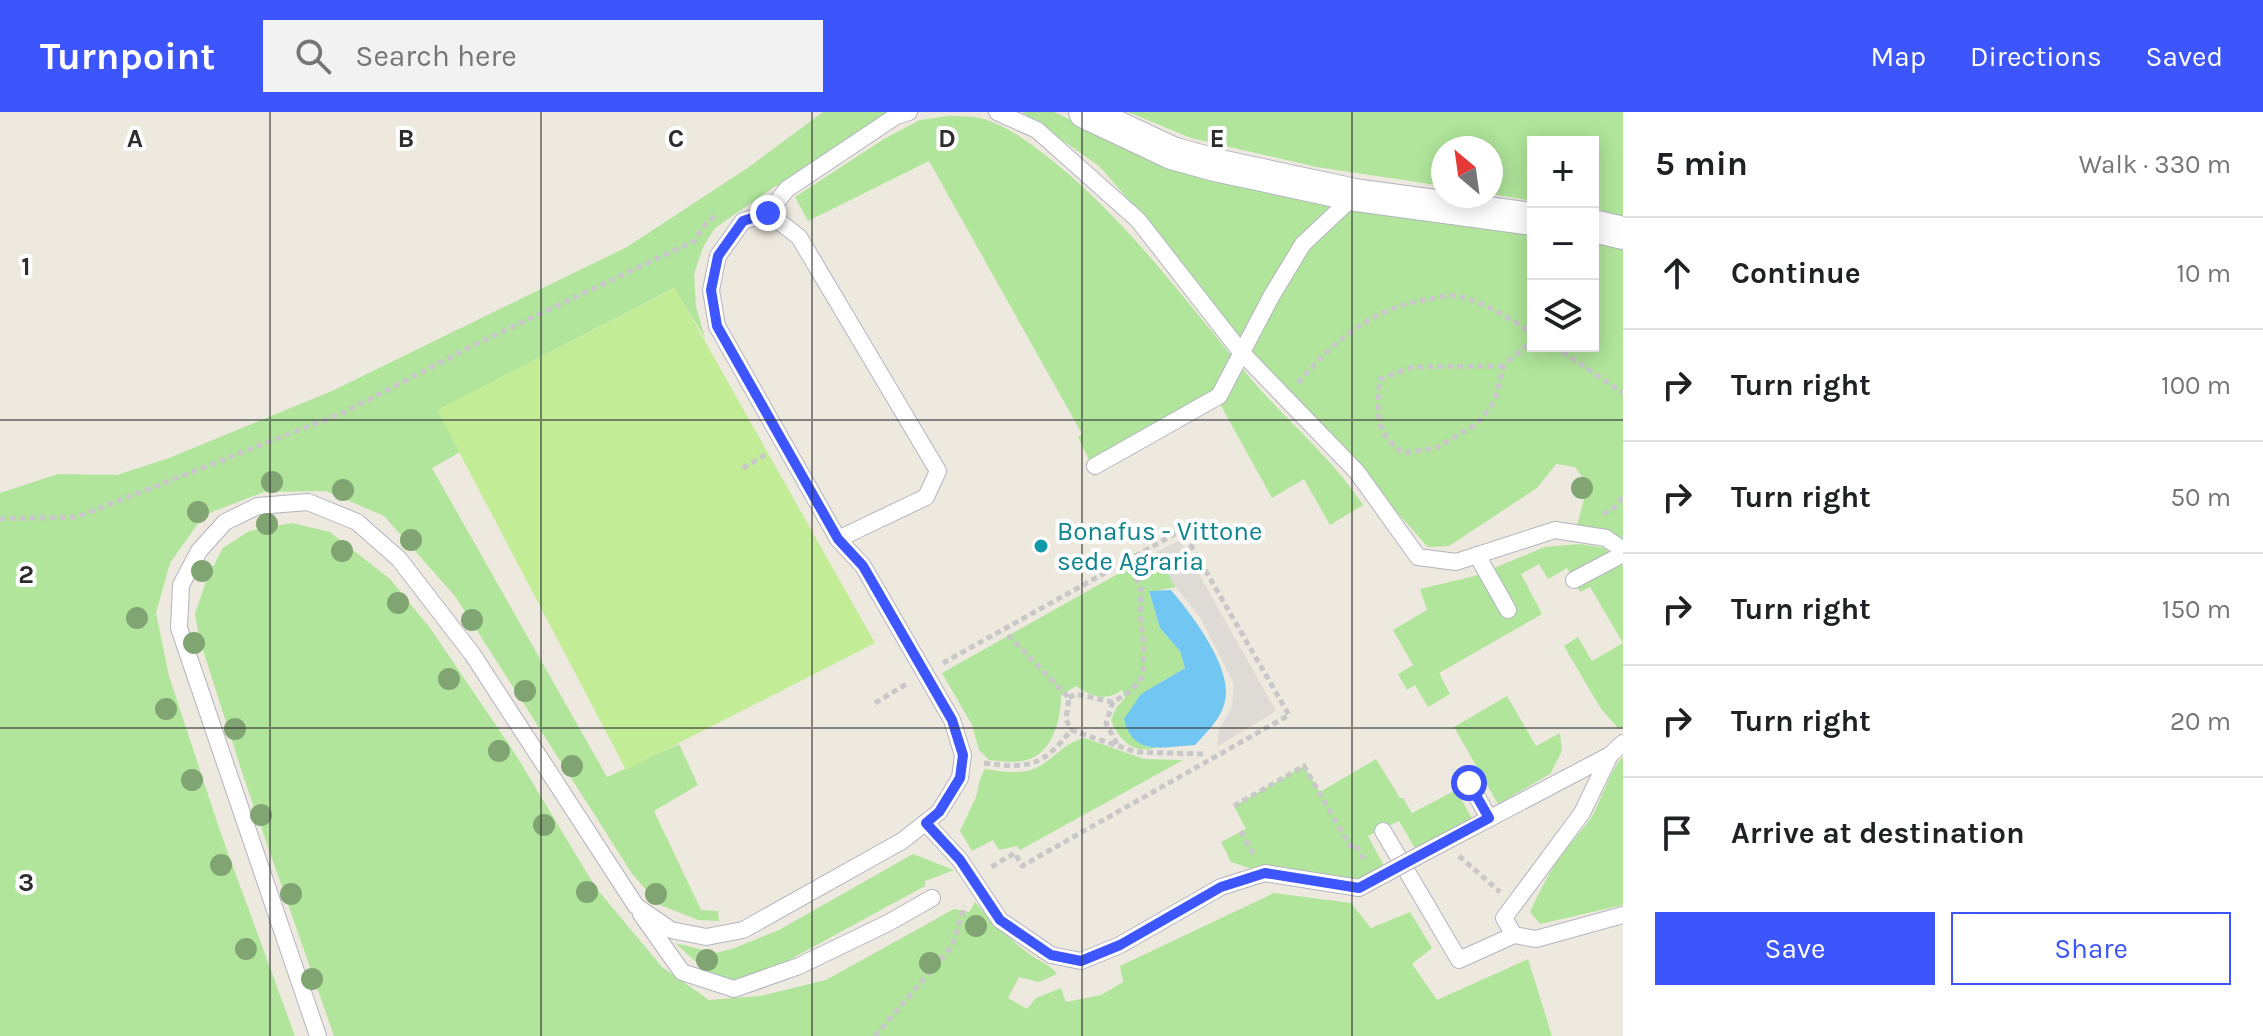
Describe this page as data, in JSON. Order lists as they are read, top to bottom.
{
  "places": ["Bonafus - Vittone sede Agraria"],
  "north": "top left",
  "page": {
    "header": "Turnpoint",
    "search": "Search here",
    "nav": ["Map", "Directions", "Saved"],
    "heading": ["5 min", "Walk · 330 m"],
    "map_buttons": ["+", "−"],
    "list": [
      ["Continue", "10 m"],
      ["Turn right", "100 m"],
      ["Turn right", "50 m"],
      ["Turn right", "150 m"],
      ["Turn right", "20 m"],
      "Arrive at destination"
    ],
    "buttons": ["Save", "Share"]
  },
  "grid": {
    "columns": [
      "A",
      "B",
      "C",
      "D",
      "E"
    ],
    "rows": ["1", "2", "3"]
  }
}
